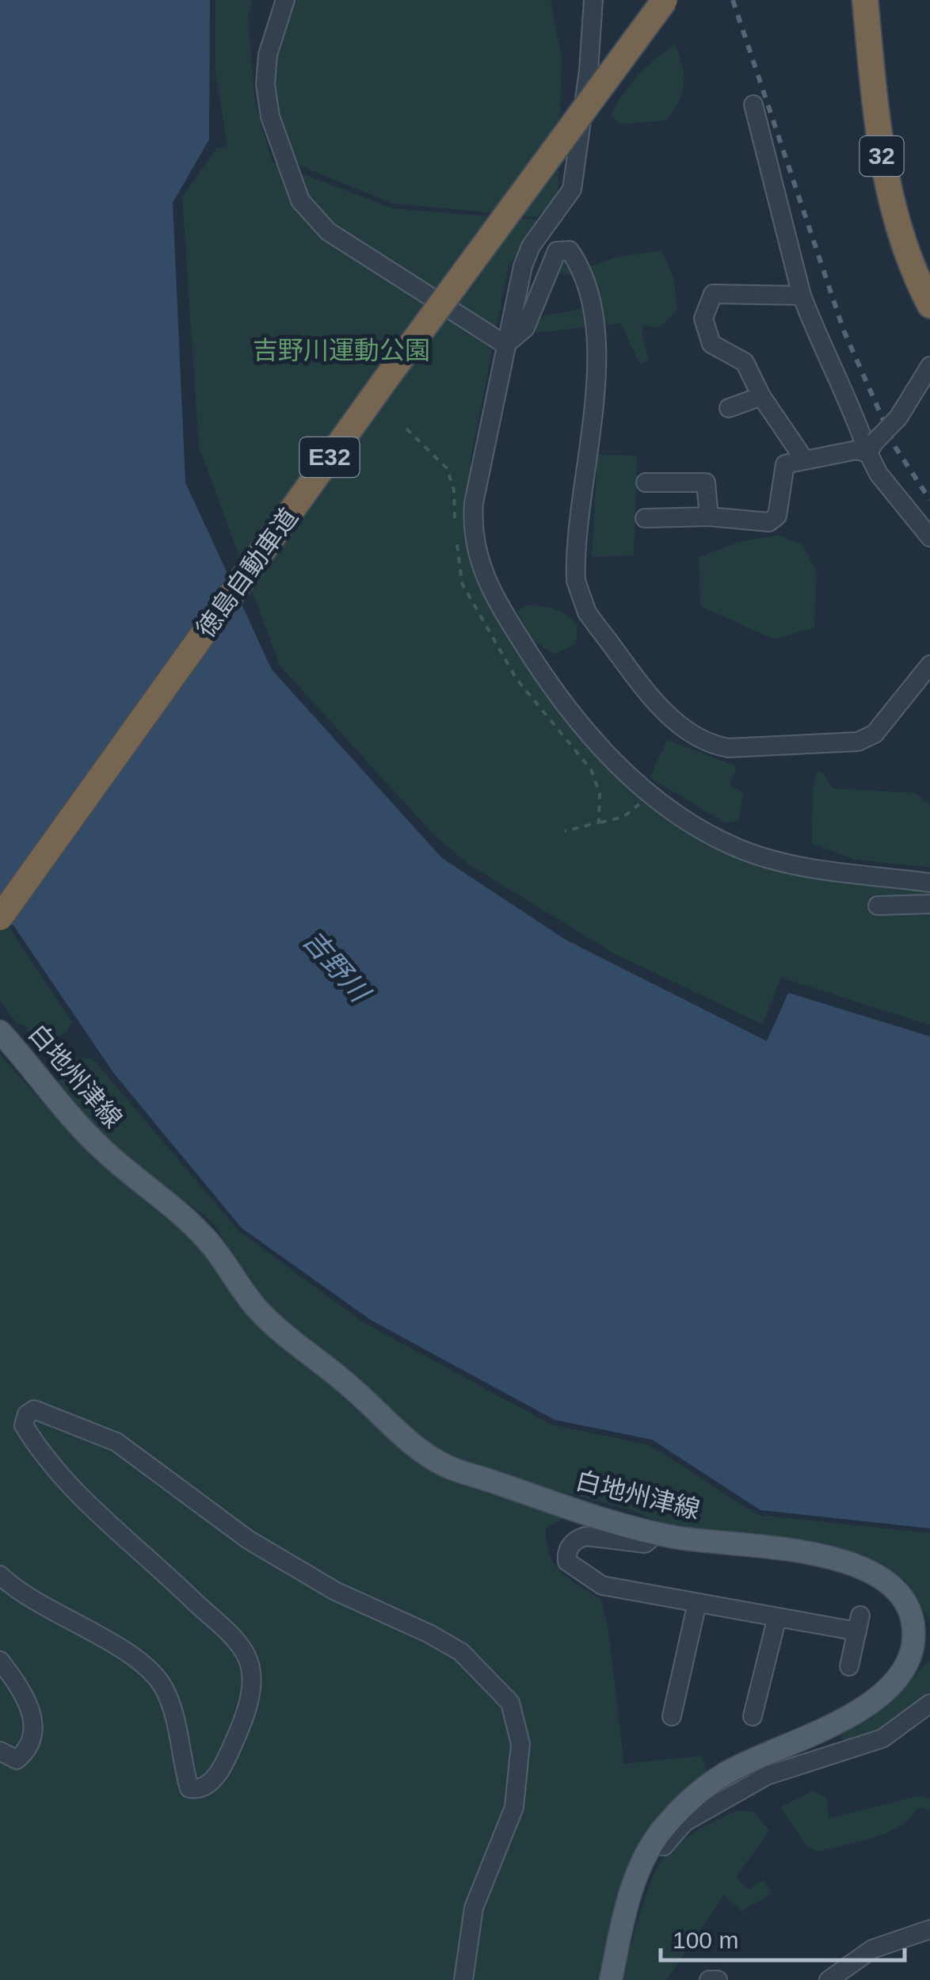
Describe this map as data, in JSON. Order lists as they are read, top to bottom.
{
  "streets": {
    "highway": ["32", "E32", "徳島自動車道"],
    "main road": ["白地州津線"]
  },
  "water": ["吉野川"],
  "parks": ["吉野川運動公園"],
  "scale_bar": "100 m"
}
